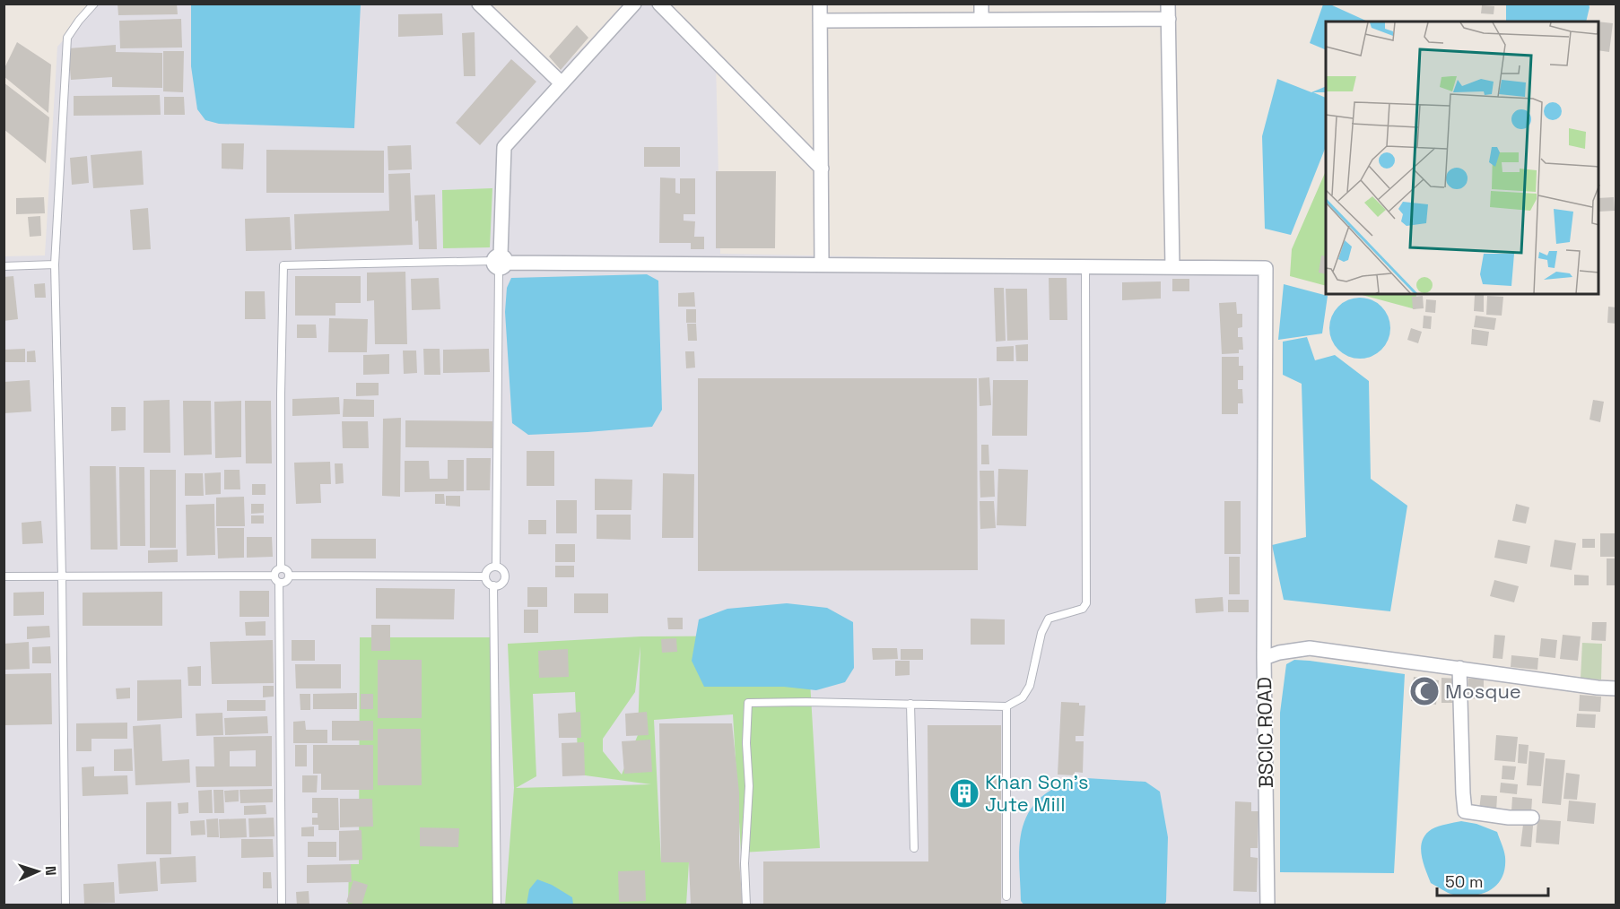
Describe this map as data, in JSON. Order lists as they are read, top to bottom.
{
  "streets": {
    "street": ["BSCIC ROAD"]
  },
  "places": {
    "mosque": ["Mosque"],
    "building": ["Khan Son's Jute Mill"]
  },
  "scale_bar": "50 m",
  "north": "right"
}
